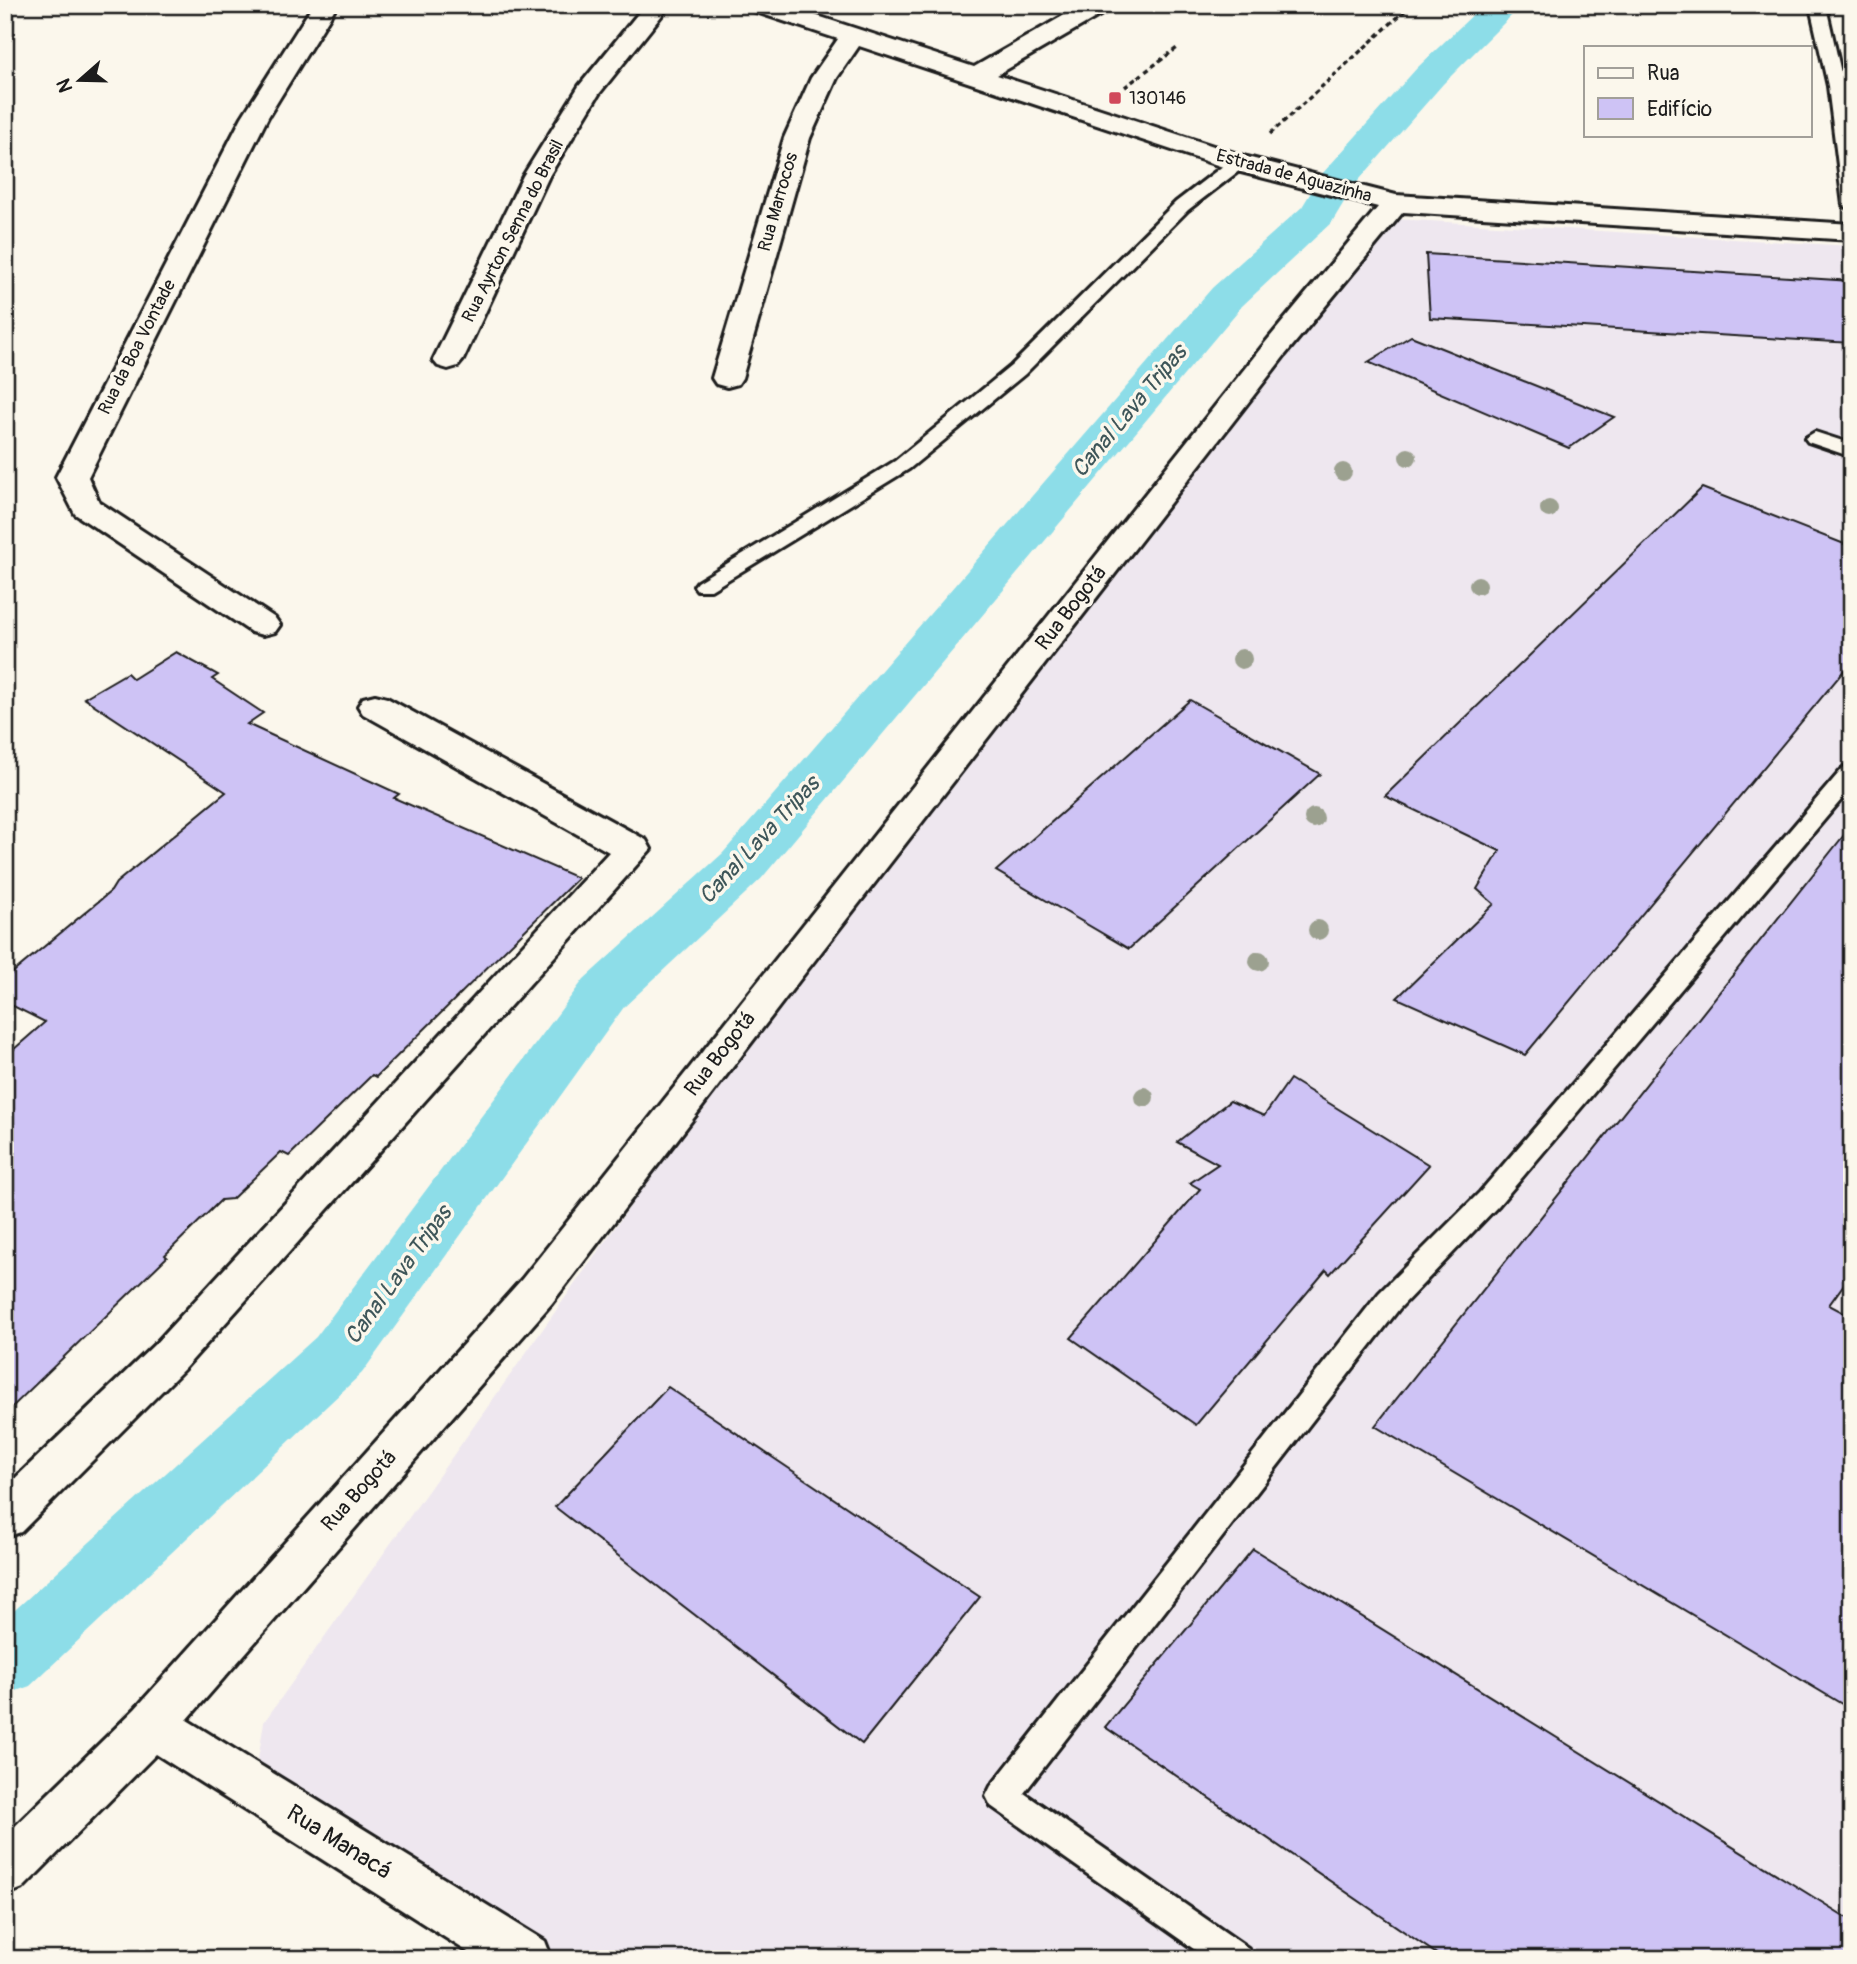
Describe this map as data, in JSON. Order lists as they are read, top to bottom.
{
  "streets": {
    "street": [
      "Estrada de Aguazinha",
      "Rua Marrocos",
      "Rua Ayrton Senna do Brasil",
      "Rua da Boa Vontade",
      "Rua Bogotá",
      "Rua Manacá"
    ]
  },
  "crossings": [
    ["Estrada de Aguazinha", "Rua Marrocos"],
    ["Estrada de Aguazinha", "Rua Bogotá"],
    ["Rua Bogotá", "Rua Manacá"]
  ],
  "water": ["Canal Lava Tripas"],
  "places": {
    "transit": ["130146"]
  },
  "legend": ["Rua", "Edifício"],
  "north": "left"
}
